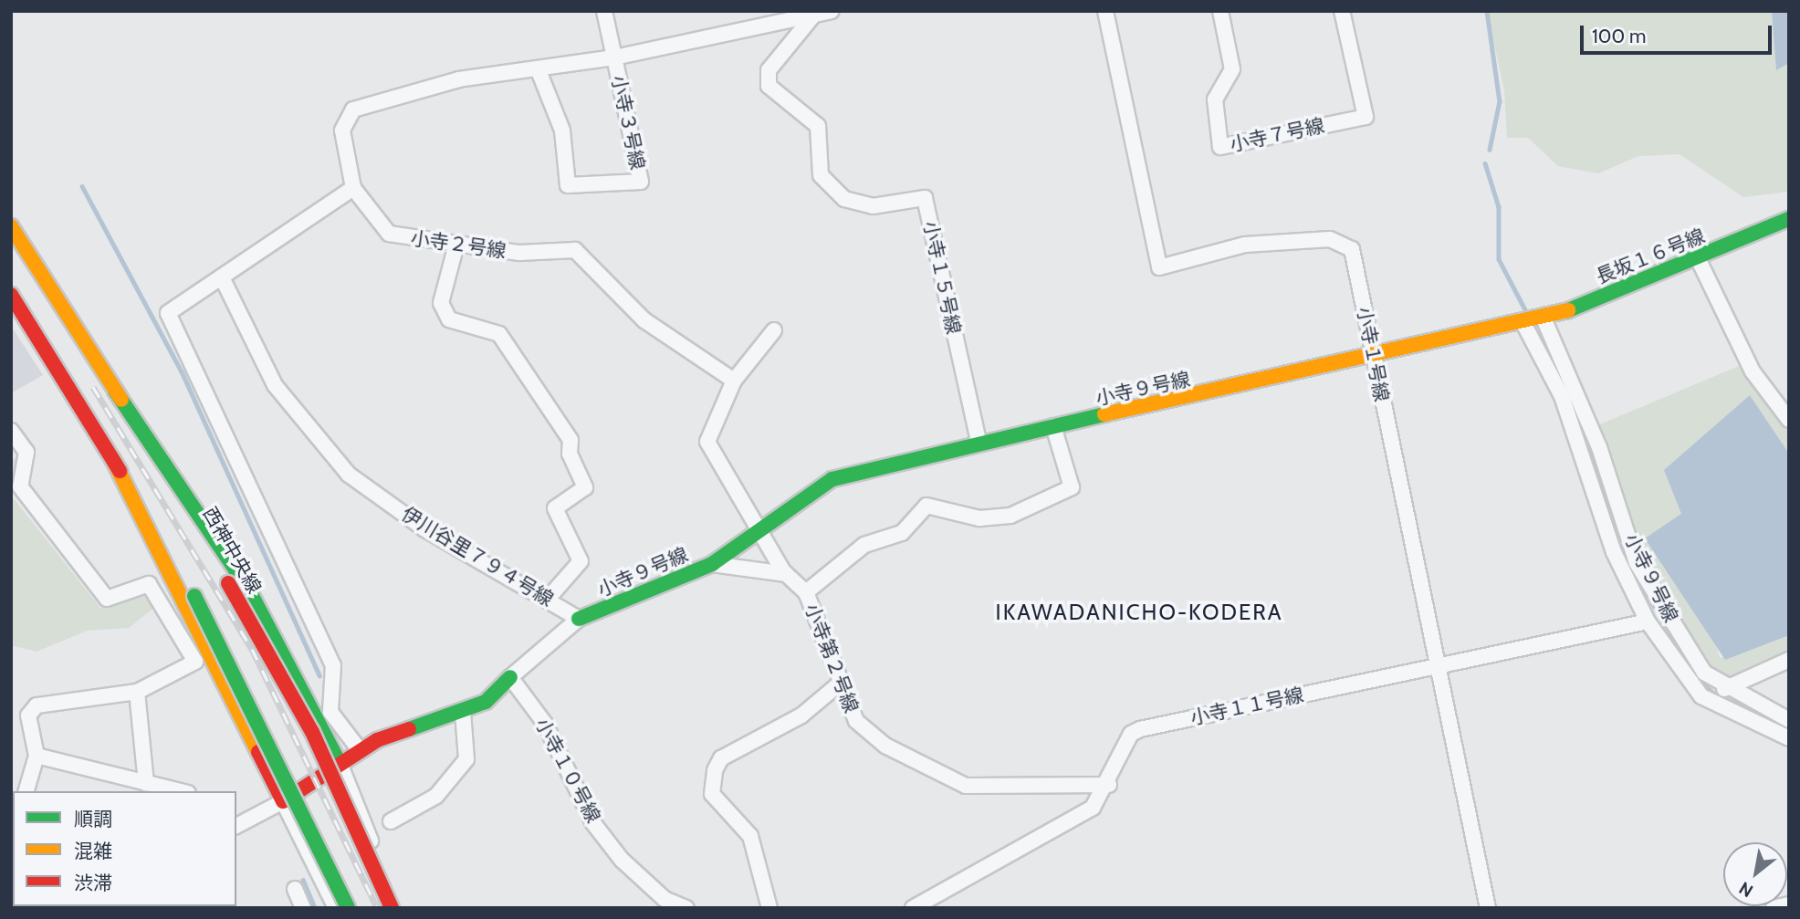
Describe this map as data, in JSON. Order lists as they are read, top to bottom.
{
  "streets": {
    "street": [
      "小寺３号線",
      "小寺７号線",
      "小寺２号線",
      "長坂１６号線",
      "小寺１５号線",
      "小寺１号線",
      "小寺９号線",
      "西神中央線",
      "伊川谷里７９４号線",
      "小寺第２号線",
      "小寺１１号線",
      "小寺１０号線"
    ]
  },
  "crossings": [
    ["小寺３号線", "小寺２号線"],
    ["小寺２号線", "小寺１５号線"],
    ["小寺２号線", "小寺第２号線"],
    ["長坂１６号線", "小寺９号線"],
    ["小寺１５号線", "小寺９号線"],
    ["小寺１号線", "小寺９号線"],
    ["小寺１号線", "小寺１１号線"],
    ["小寺９号線", "伊川谷里７９４号線"],
    ["小寺９号線", "小寺第２号線"],
    ["小寺９号線", "小寺１１号線"],
    ["小寺９号線", "小寺１０号線"],
    ["小寺第２号線", "小寺１１号線"]
  ],
  "districts": ["IKAWADANICHO-KODERA"],
  "legend": ["順調", "混雑", "渋滞"],
  "scale_bar": "100 m",
  "north": "bottom left"
}
